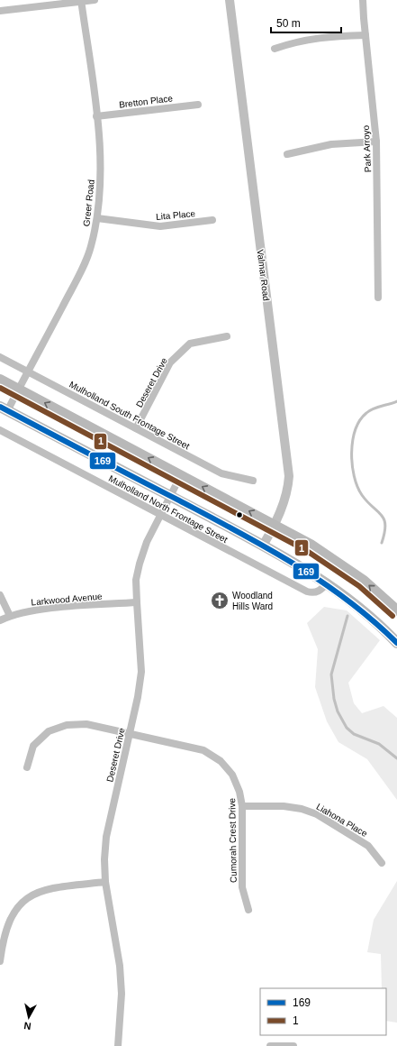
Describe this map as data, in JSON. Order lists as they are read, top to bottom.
{
  "streets": {
    "street": [
      "Bretton Place",
      "Park Arroyo",
      "Greer Road",
      "Lita Place",
      "Valmar Road",
      "Deseret Drive",
      "Mulholland South Frontage Street",
      "Mulholland North Frontage Street",
      "Larkwood Avenue",
      "Liahona Place",
      "Cumorah Crest Drive"
    ]
  },
  "crossings": [
    ["Bretton Place", "Greer Road"],
    ["Greer Road", "Lita Place"],
    ["Greer Road", "Mulholland South Frontage Street"],
    ["Deseret Drive", "Mulholland South Frontage Street"],
    ["Deseret Drive", "Mulholland North Frontage Street"],
    ["Deseret Drive", "Larkwood Avenue"],
    ["Deseret Drive", "Cumorah Crest Drive"],
    ["Liahona Place", "Cumorah Crest Drive"]
  ],
  "places": {
    "church": ["Woodland Hills Ward"]
  },
  "lines": ["transit line 1", "transit line 169"],
  "legend": ["169", "1"],
  "scale_bar": "50 m",
  "north": "bottom"
}
